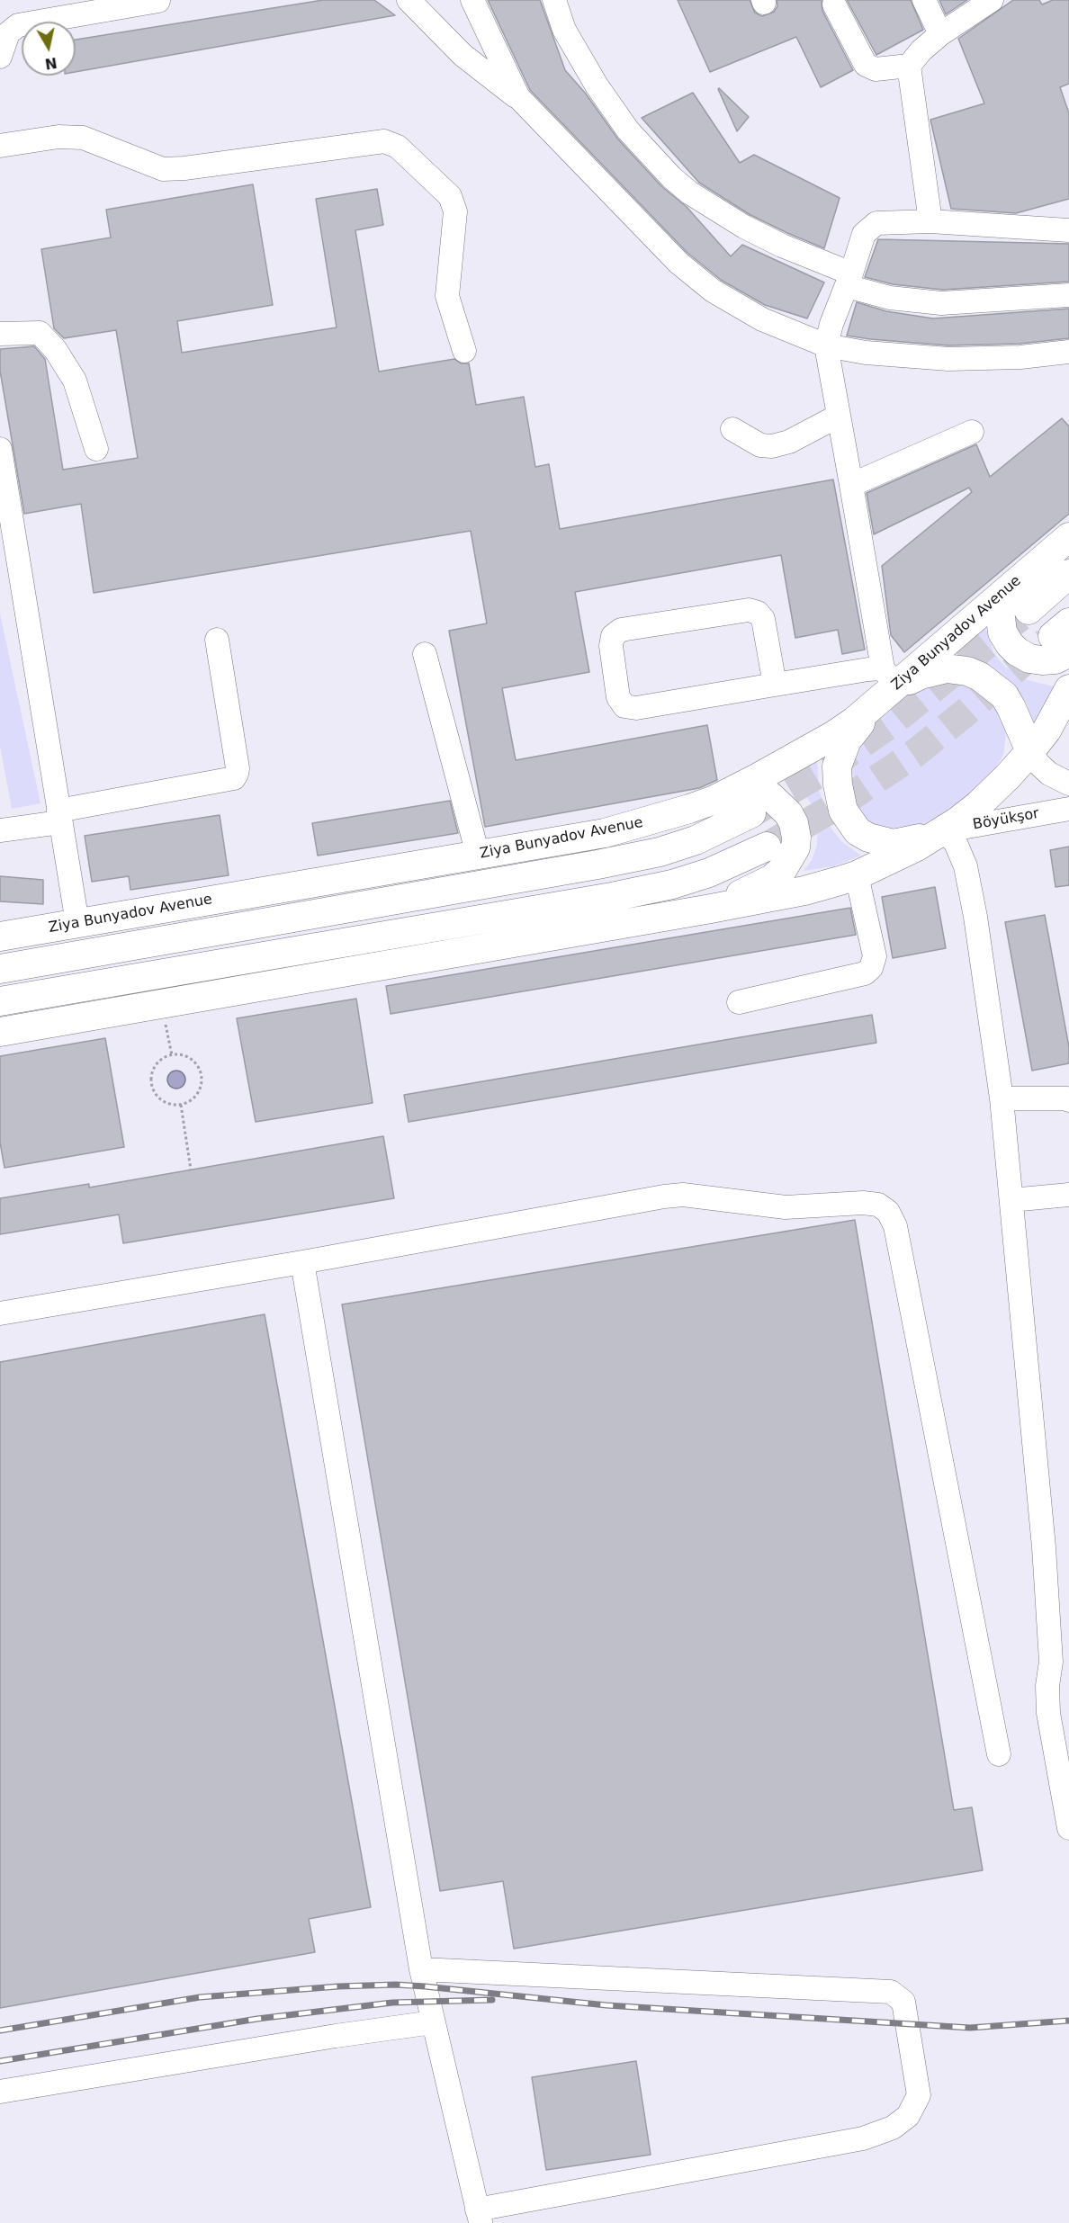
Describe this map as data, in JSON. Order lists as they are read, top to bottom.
{
  "streets": {
    "main road": ["Ziya Bunyadov Avenue"],
    "street": ["Böyükşor"]
  },
  "crossings": [
    ["Ziya Bunyadov Avenue", "Böyükşor"]
  ],
  "north": "bottom"
}
